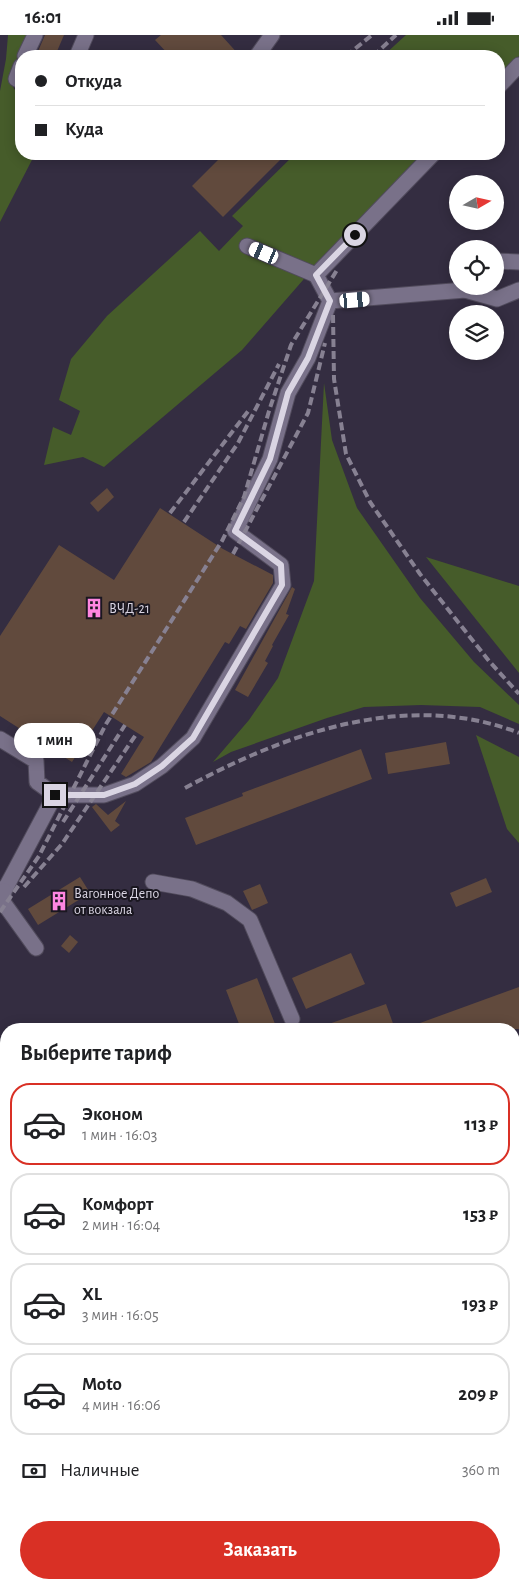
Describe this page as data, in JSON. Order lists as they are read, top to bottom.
{
  "places": {
    "building": ["ВЧД-21", "Вагонное Депо от вокзала"]
  },
  "north": "right",
  "page": {
    "status": "16:01",
    "banner": ["Откуда", "Куда"],
    "bubble": "1 мин",
    "heading": "Выберите тариф",
    "list": [
      {
        "name": "Эконом",
        "note": "1 мин · 16:03",
        "value": "113 ₽"
      },
      {
        "name": "Комфорт",
        "note": "2 мин · 16:04",
        "value": "153 ₽"
      },
      {
        "name": "XL",
        "note": "3 мин · 16:05",
        "value": "193 ₽"
      },
      {
        "name": "Moto",
        "note": "4 мин · 16:06",
        "value": "209 ₽"
      }
    ],
    "pay": ["Наличные", "360 m"],
    "buttons": "Заказать"
  }
}
